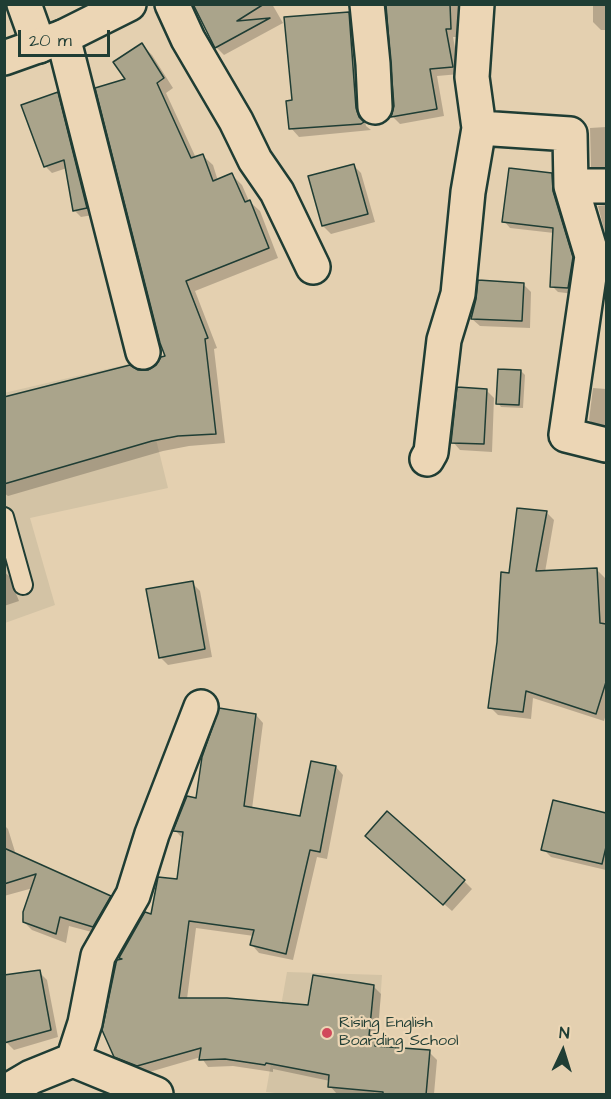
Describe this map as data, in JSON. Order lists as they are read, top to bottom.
{
  "places": ["Rising English Boarding School"],
  "scale_bar": "20 m",
  "north": "top"
}
